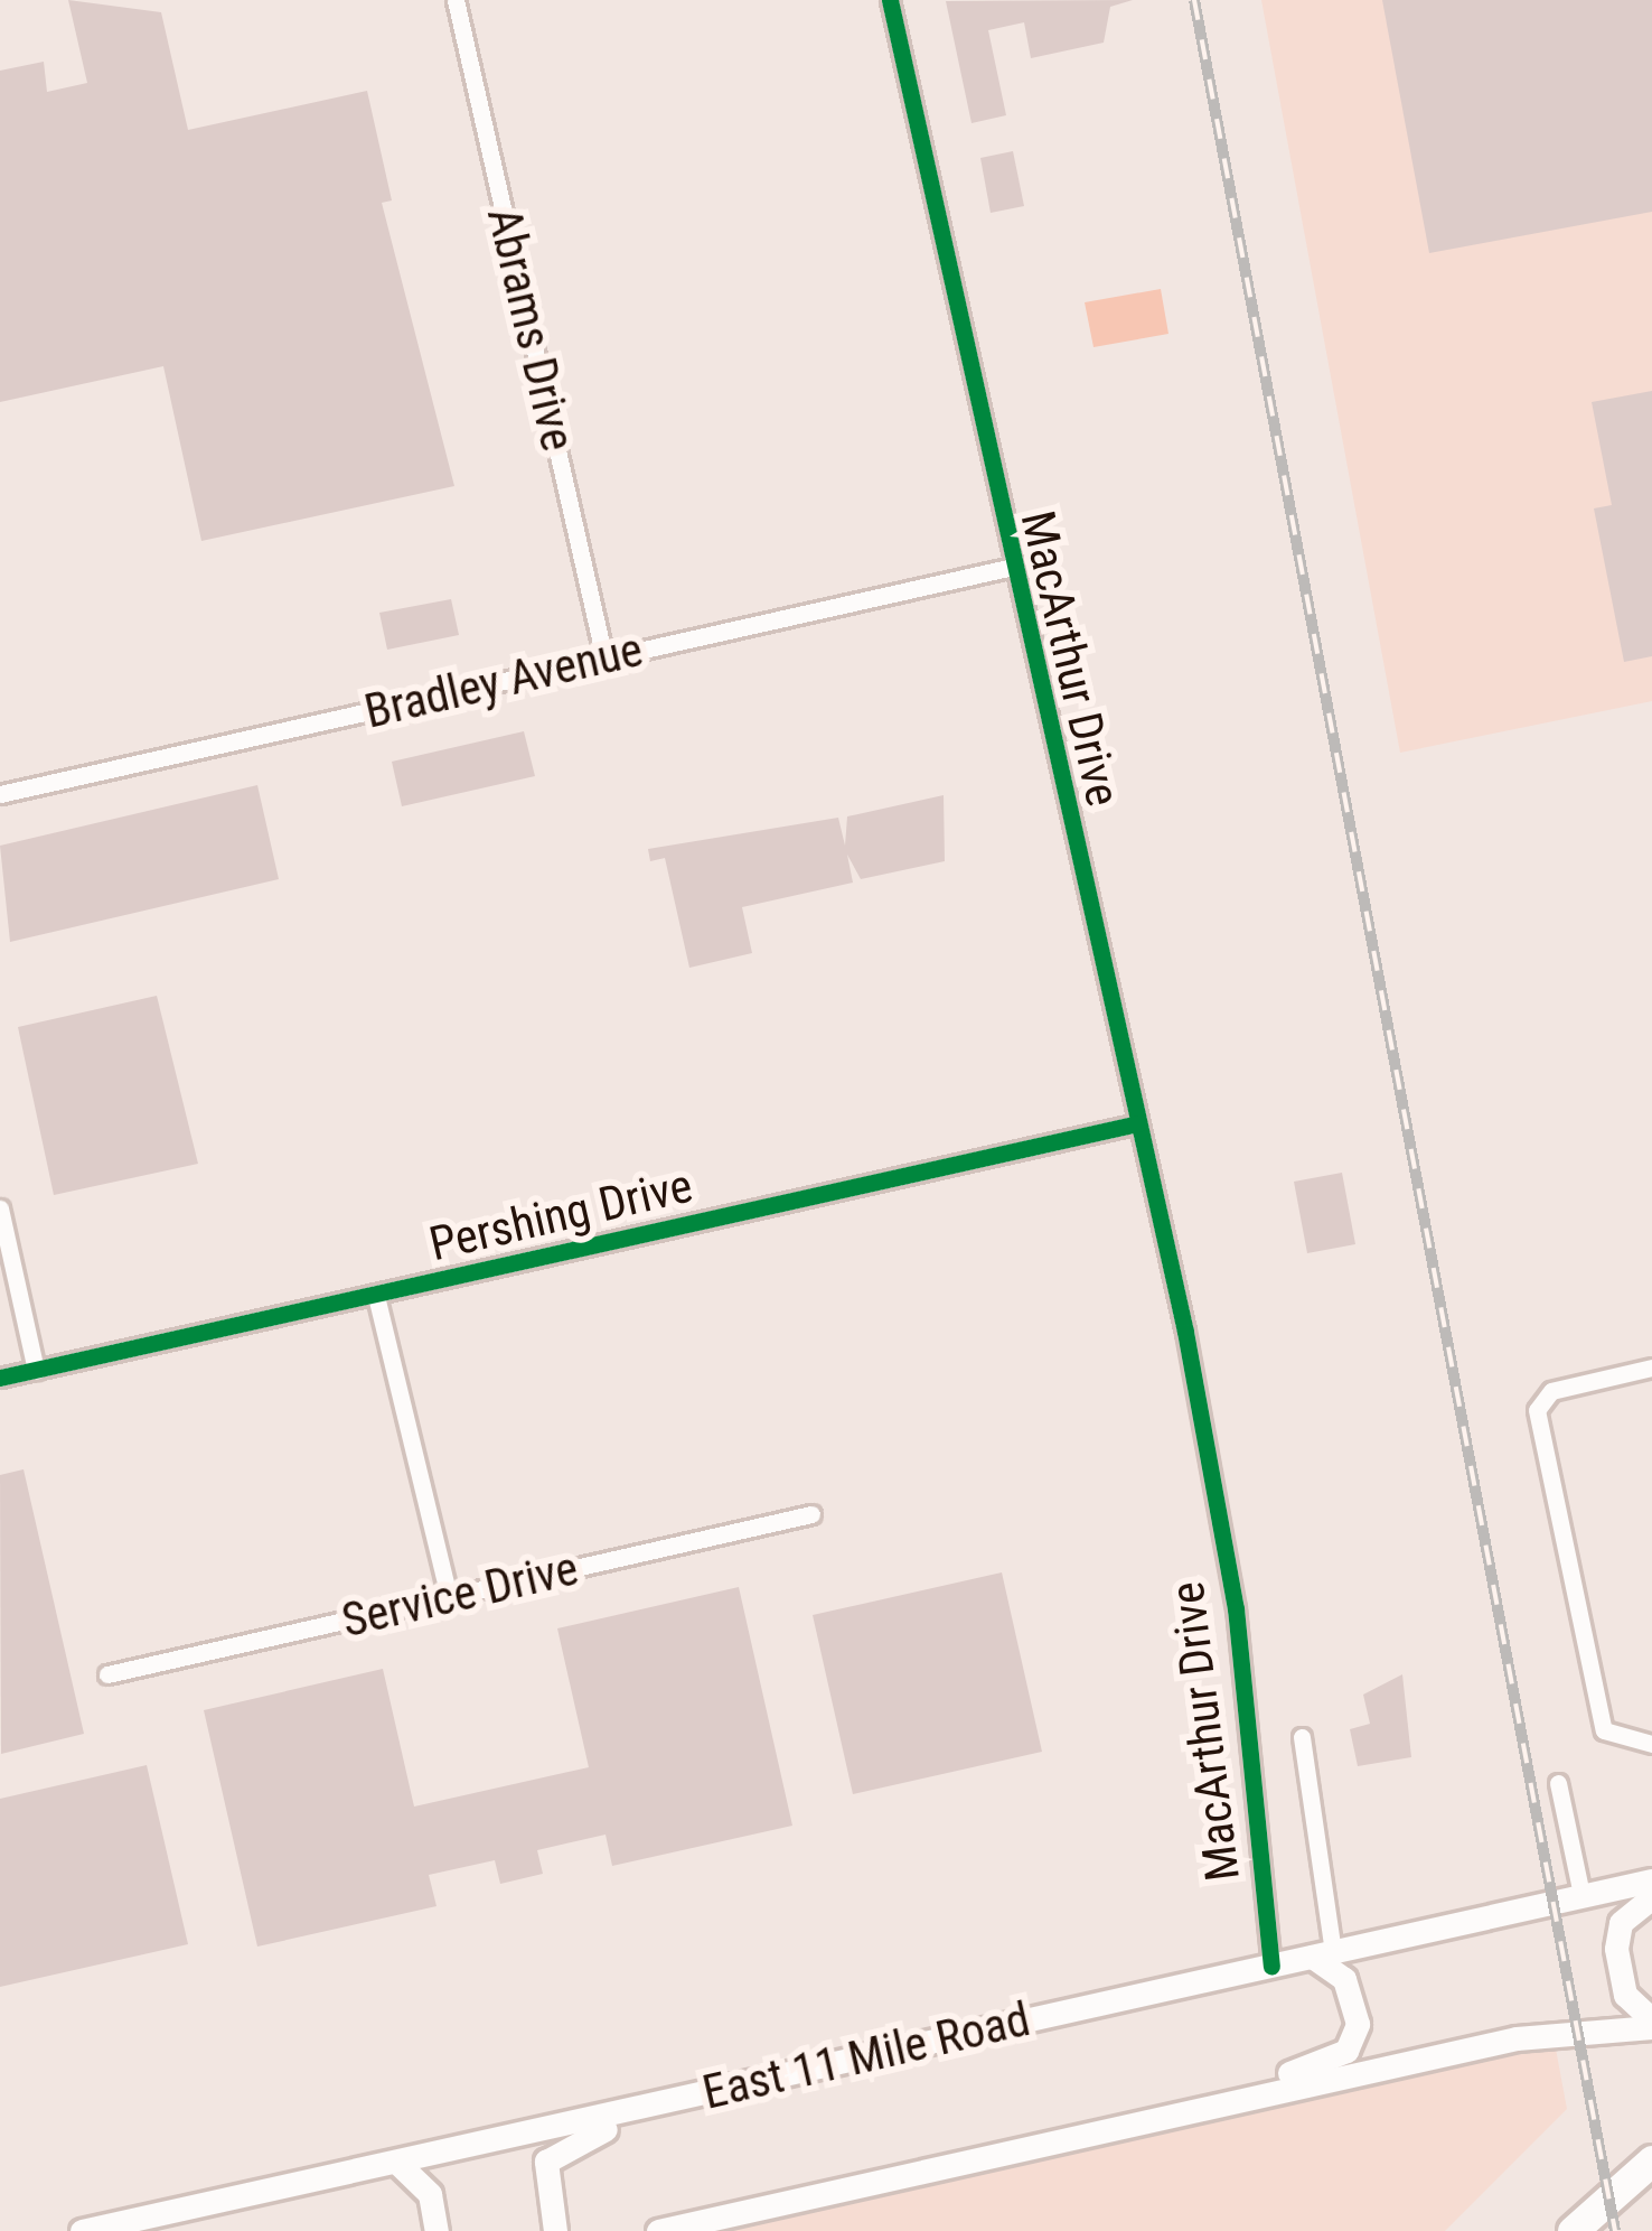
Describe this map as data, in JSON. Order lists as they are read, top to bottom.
{
  "streets": {
    "main road": ["East 11 Mile Road"],
    "street": [
      "Abrams Drive",
      "MacArthur Drive",
      "Bradley Avenue",
      "Pershing Drive",
      "Service Drive"
    ]
  },
  "crossings": [
    ["Abrams Drive", "Bradley Avenue"],
    ["MacArthur Drive", "Bradley Avenue"],
    ["MacArthur Drive", "Pershing Drive"],
    ["MacArthur Drive", "East 11 Mile Road"]
  ]
}
